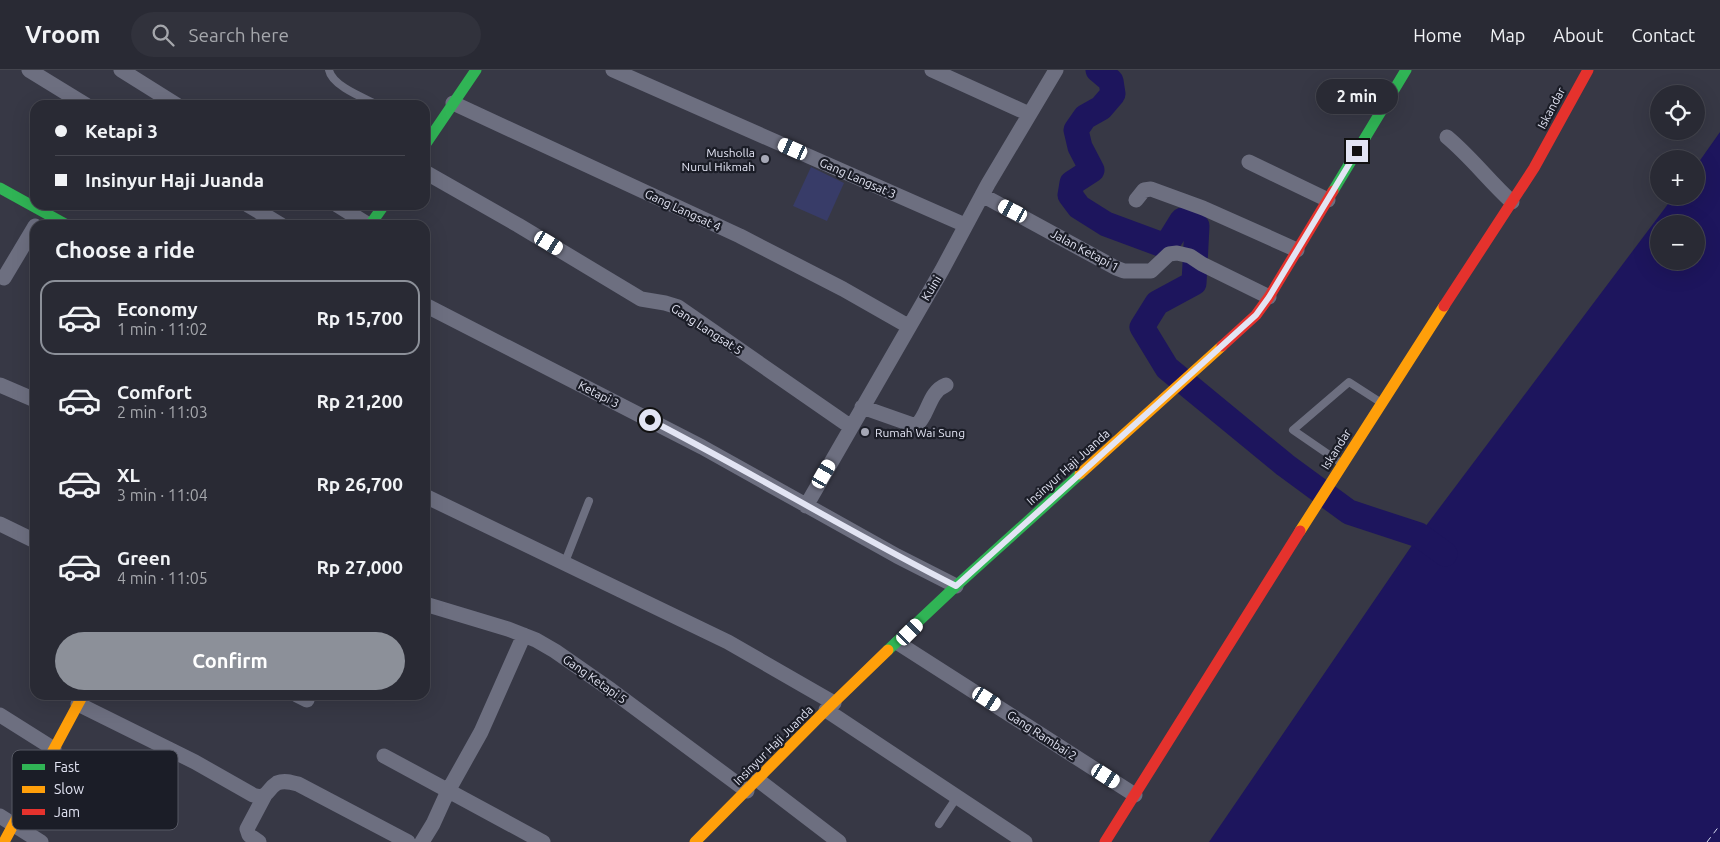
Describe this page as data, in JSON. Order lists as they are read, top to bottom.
{
  "streets": {
    "street": [
      "Iskandar",
      "Gang Langsat 3",
      "Gang Langsat 4",
      "Jalan Ketapi 1",
      "Kuini",
      "Gang Langsat 5",
      "Ketapi 3",
      "Insinyur Haji Juanda",
      "Gang Ketapi 5",
      "Gang Rambai 2"
    ]
  },
  "crossings": [
    ["Iskandar", "Gang Rambai 2"],
    ["Gang Langsat 3", "Kuini"],
    ["Gang Langsat 4", "Kuini"],
    ["Jalan Ketapi 1", "Kuini"],
    ["Jalan Ketapi 1", "Insinyur Haji Juanda"],
    ["Kuini", "Gang Langsat 5"],
    ["Kuini", "Ketapi 3"],
    ["Ketapi 3", "Insinyur Haji Juanda"],
    ["Insinyur Haji Juanda", "Gang Ketapi 5"],
    ["Insinyur Haji Juanda", "Gang Rambai 2"]
  ],
  "places": ["Musholla Nurul Hikmah", "Rumah Wai Sung"],
  "legend": ["Fast", "Slow", "Jam"],
  "page": {
    "header": "Vroom",
    "search": "Search here",
    "nav": [
      "Home",
      "Map",
      "About",
      "Contact"
    ],
    "bubble": "2 min",
    "map_buttons": ["+", "−"],
    "banner": ["Ketapi 3", "Insinyur Haji Juanda"],
    "heading": "Choose a ride",
    "list": [
      {
        "name": "Economy",
        "note": "1 min · 11:02",
        "value": "Rp 15,700"
      },
      {
        "name": "Comfort",
        "note": "2 min · 11:03",
        "value": "Rp 21,200"
      },
      {
        "name": "XL",
        "note": "3 min · 11:04",
        "value": "Rp 26,700"
      },
      {
        "name": "Green",
        "note": "4 min · 11:05",
        "value": "Rp 27,000"
      }
    ],
    "buttons": "Confirm"
  }
}
